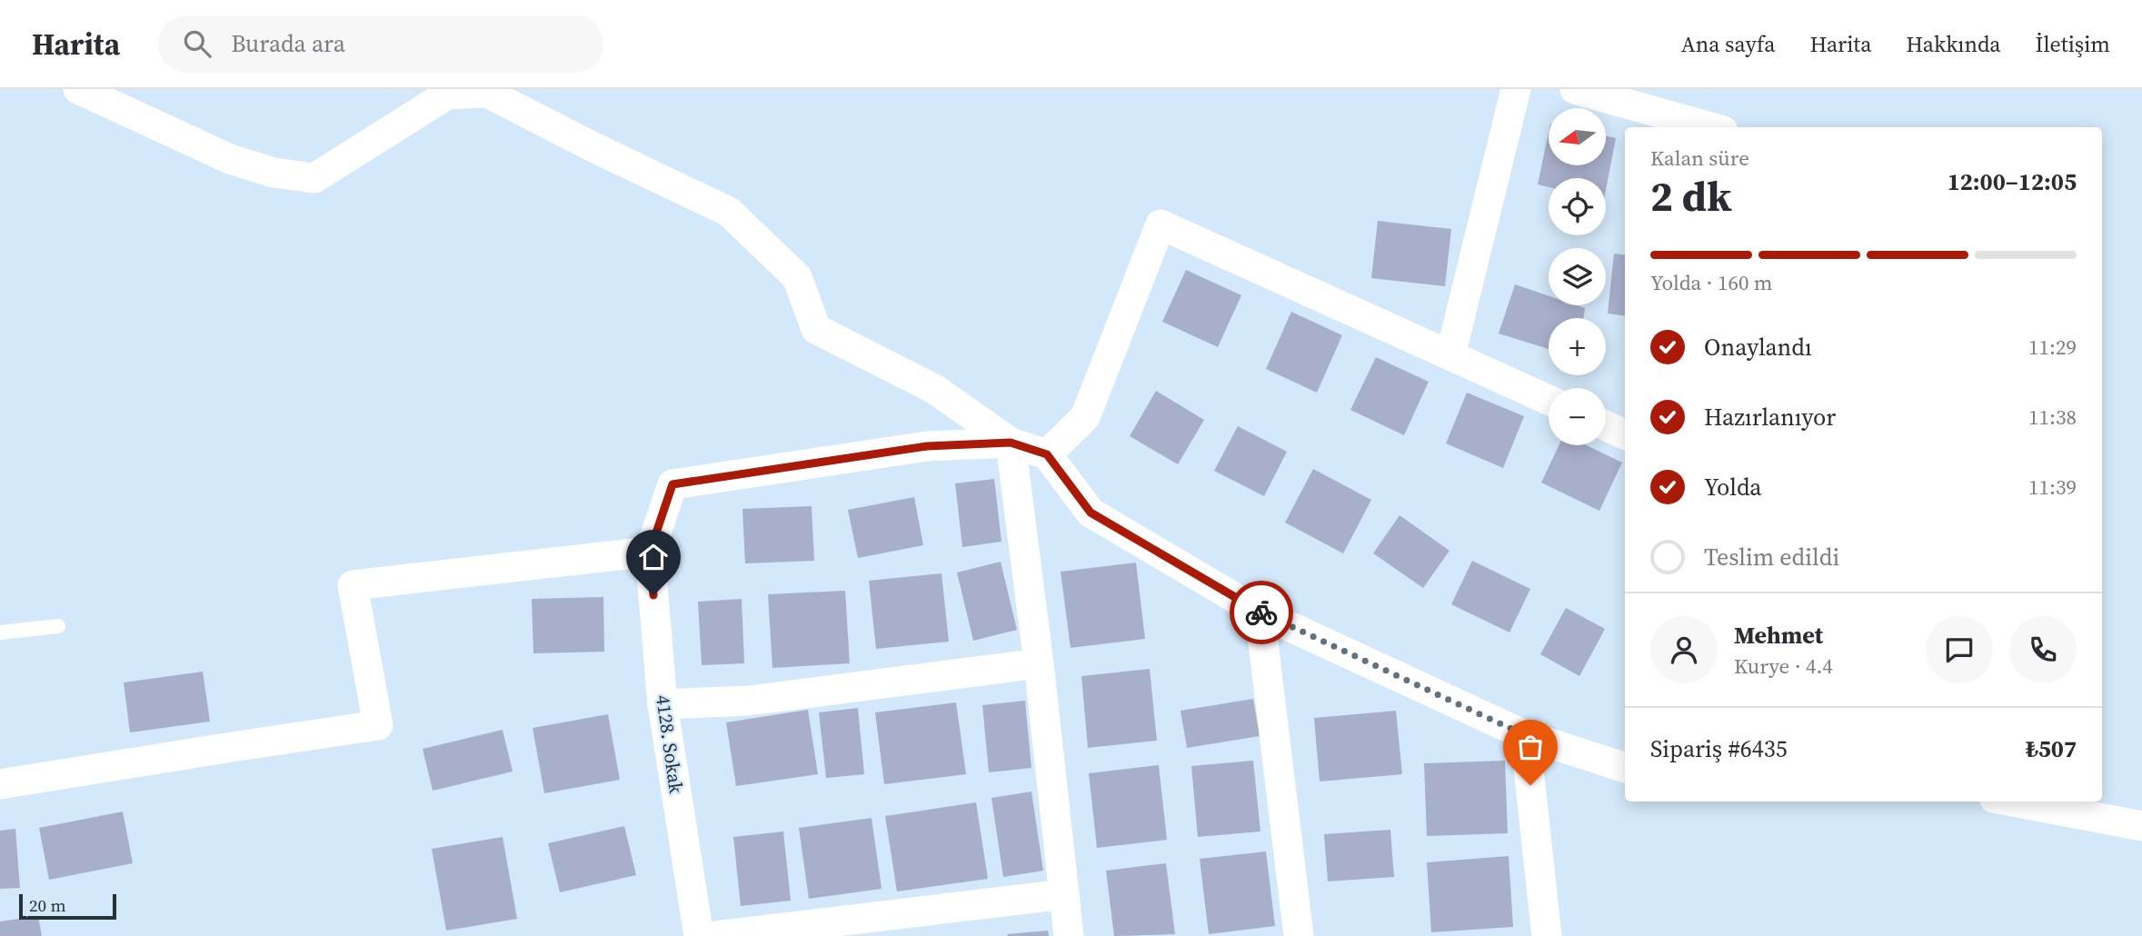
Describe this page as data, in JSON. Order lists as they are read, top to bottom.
{
  "streets": {
    "street": ["4128. Sokak"]
  },
  "scale_bar": "20 m",
  "north": "left",
  "page": {
    "header": "Harita",
    "search": "Burada ara",
    "nav": [
      "Ana sayfa",
      "Harita",
      "Hakkında",
      "İletişim"
    ],
    "map_buttons": ["+", "−"],
    "heading": ["2 dk", "Kalan süre", "12:00–12:05"],
    "panel": [
      "Mehmet",
      "Kurye · 4.4",
      "Sipariş #6435",
      "₺507"
    ],
    "bar": "Yolda · 160 m",
    "list": [
      ["Onaylandı", "11:29"],
      ["Hazırlanıyor", "11:38"],
      ["Yolda", "11:39"],
      "Teslim edildi"
    ],
    "scale": "20 m"
  }
}
